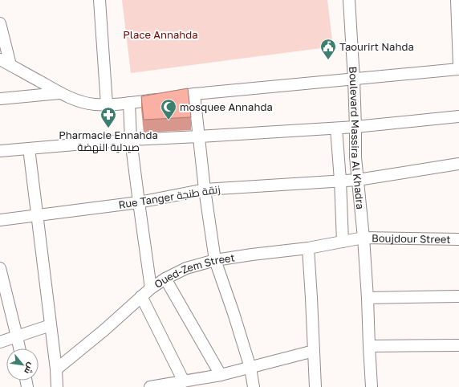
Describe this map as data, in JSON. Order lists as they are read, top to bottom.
{
  "streets": {
    "street": [
      "Boulevard Massira Al Khadra",
      "Rue Tanger زنقة طنجة",
      "Boujdour Street",
      "Oued-Zem Street"
    ]
  },
  "crossings": [
    ["Boulevard Massira Al Khadra", "Rue Tanger زنقة طنجة"],
    ["Boulevard Massira Al Khadra", "Boujdour Street"],
    ["Boulevard Massira Al Khadra", "Oued-Zem Street"],
    ["Boujdour Street", "Oued-Zem Street"]
  ],
  "parks": ["Place Annahda"],
  "places": {
    "public building": ["Taourirt Nahda"],
    "mosque": ["mosquee Annahda"],
    "pharmacy": ["Pharmacie Ennahda صيدلية النهضة"]
  },
  "north": "bottom right"
}
